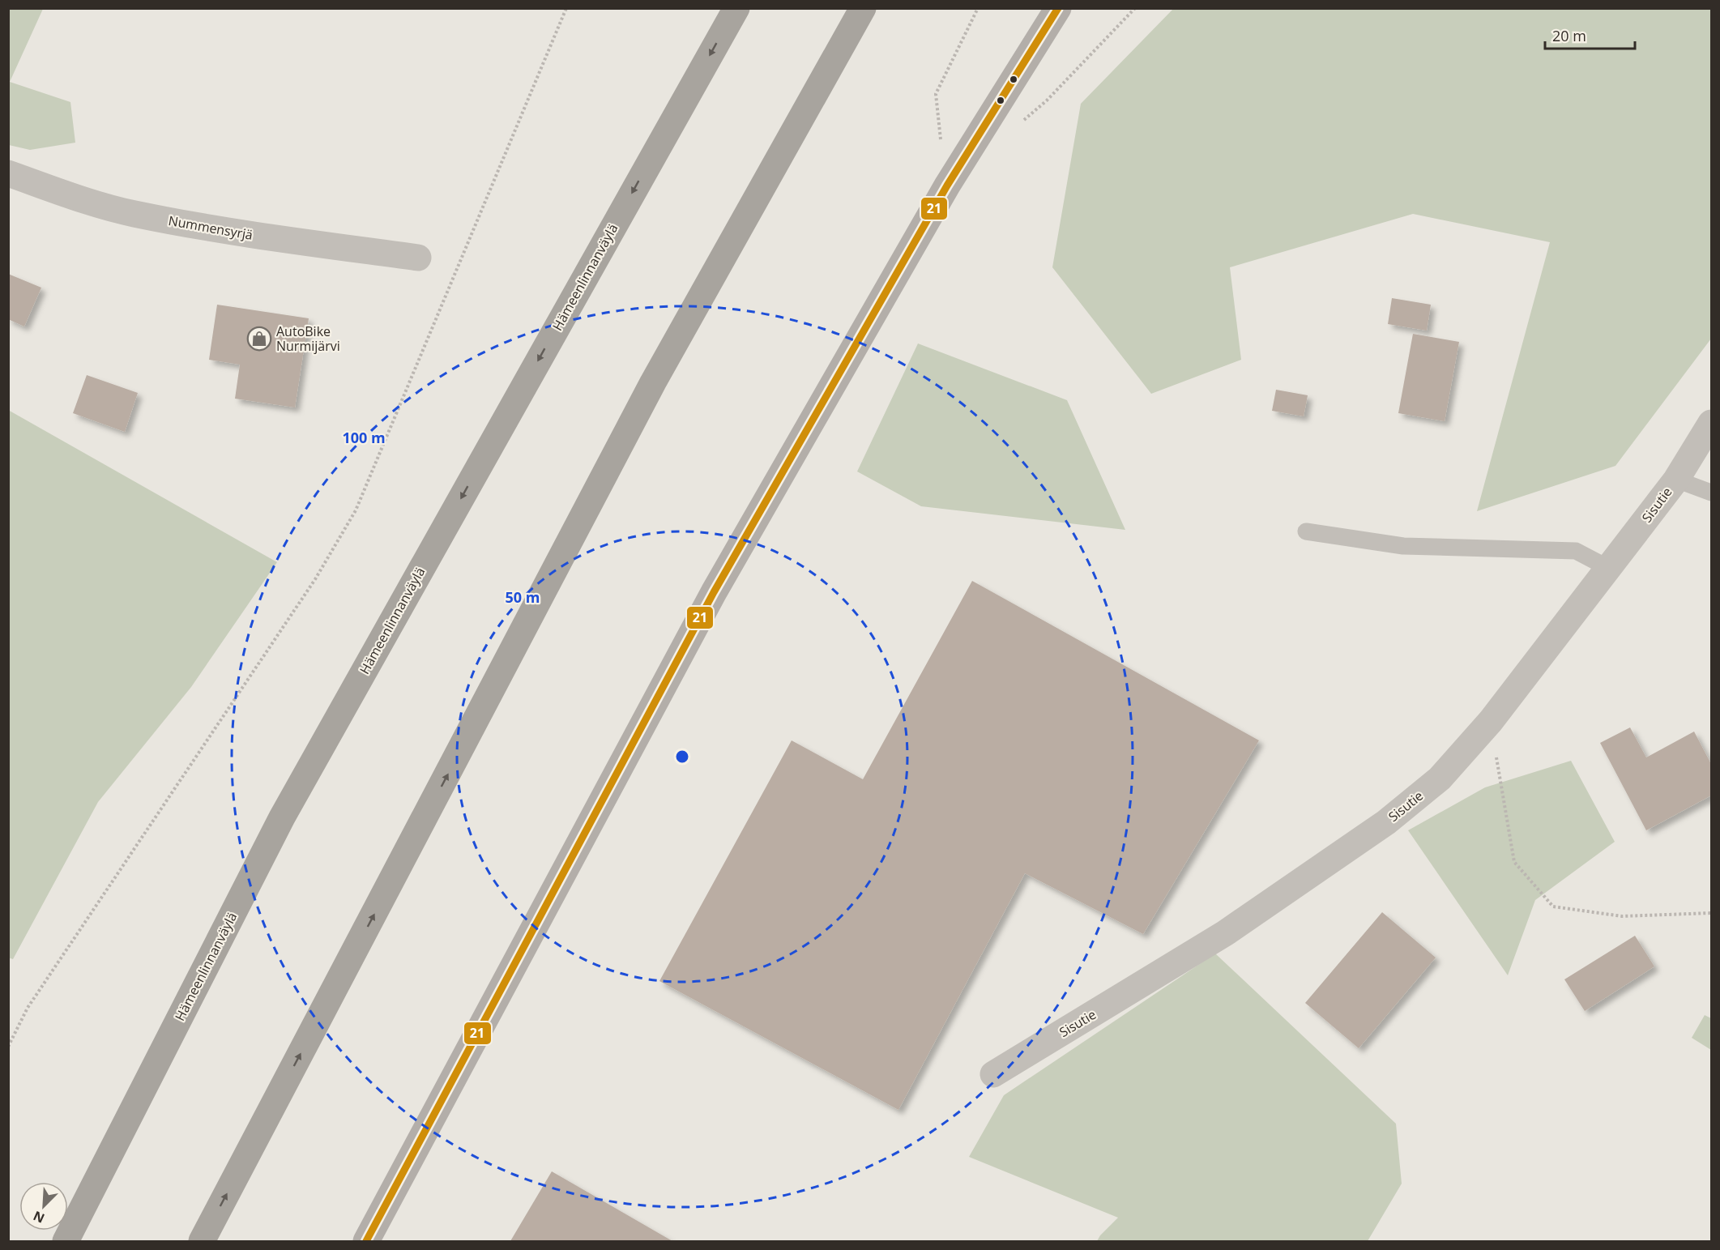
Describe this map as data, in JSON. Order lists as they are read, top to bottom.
{
  "streets": {
    "highway": ["Hämeenlinnanväylä"],
    "street": ["Nummensyrjä", "Sisutie"]
  },
  "places": {
    "shop": ["AutoBike Nurmijärvi"]
  },
  "lines": ["transit line 21"],
  "scale_bar": "20 m",
  "north": "bottom left",
  "rings": ["100 m", "50 m"]
}
